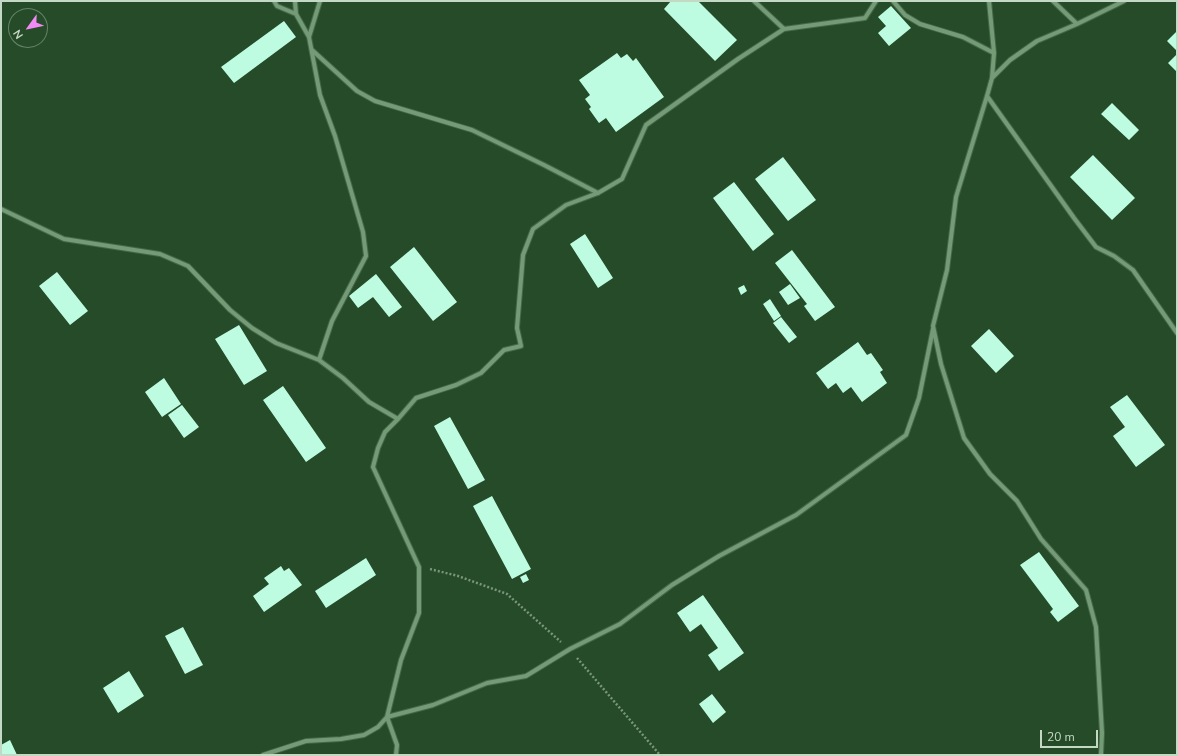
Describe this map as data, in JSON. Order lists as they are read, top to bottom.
{
  "scale_bar": "20 m",
  "north": "bottom left"
}
